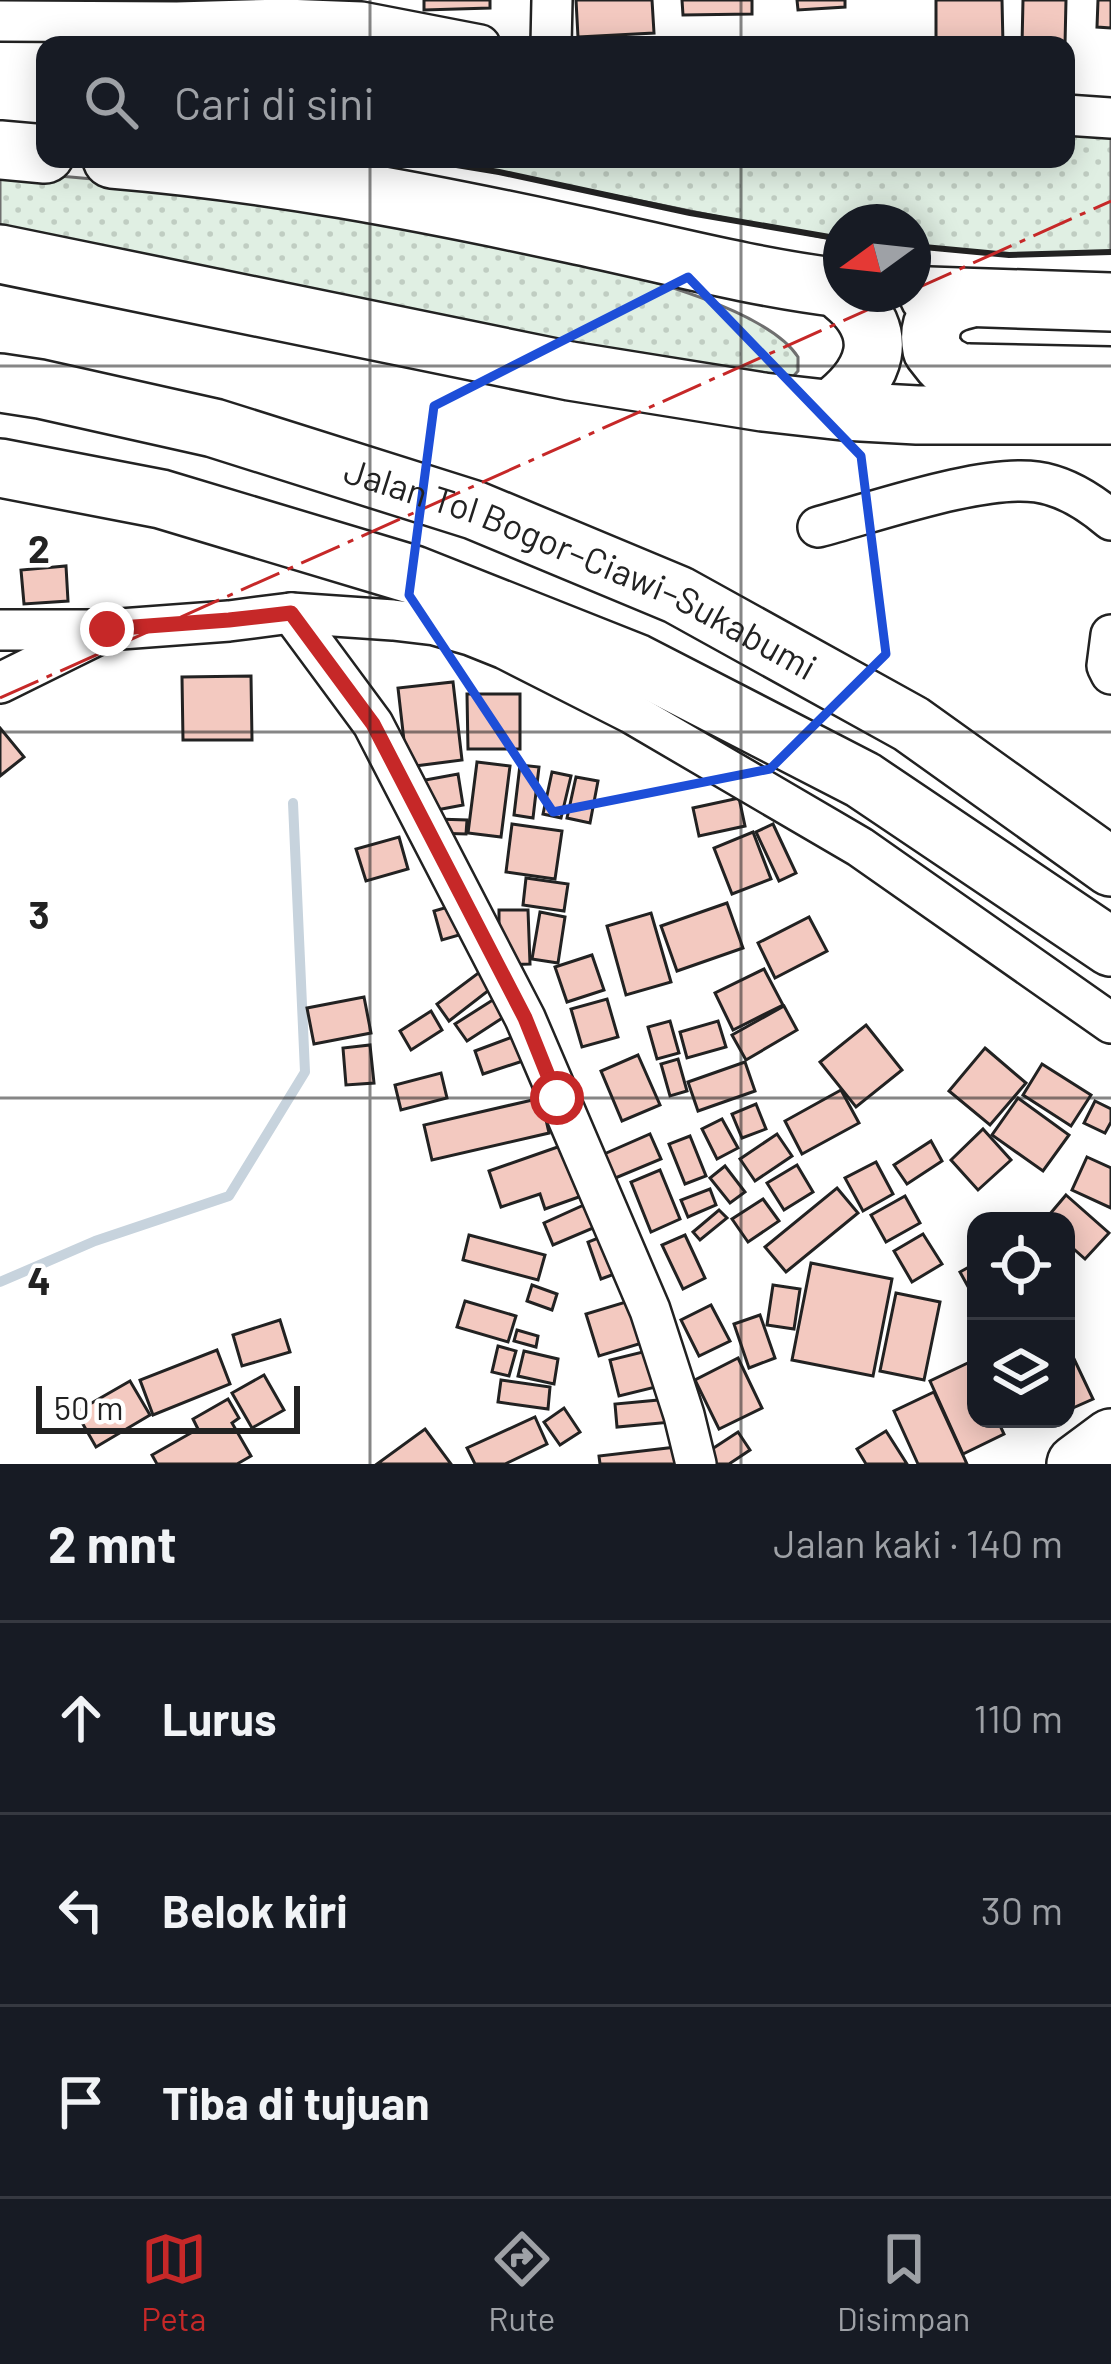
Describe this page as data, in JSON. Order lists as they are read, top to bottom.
{
  "streets": {
    "highway": ["Jalan Tol Bogor–Ciawi–Sukabumi"]
  },
  "scale_bar": "50 m",
  "north": "left",
  "page": {
    "search": "Cari di sini",
    "scale": "50 m",
    "heading": ["2 mnt", "Jalan kaki · 140 m"],
    "list": [
      ["Lurus", "110 m"],
      ["Belok kiri", "30 m"],
      "Tiba di tujuan"
    ],
    "nav": ["Peta", "Rute", "Disimpan"]
  },
  "grid": {
    "rows": ["2", "3", "4"]
  }
}
